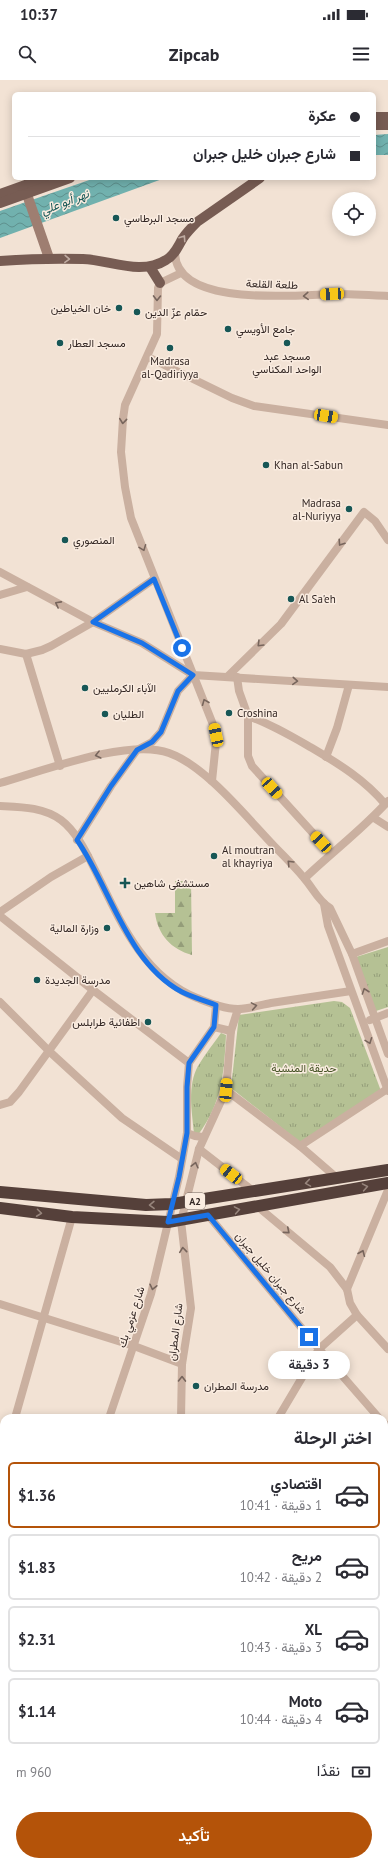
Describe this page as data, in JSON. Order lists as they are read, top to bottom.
{
  "streets": {
    "highway": ["A2"],
    "street": [
      "طلعة القلعة",
      "شارع جبران خليل جبران",
      "شارع عزمي بك",
      "شارع المطران"
    ]
  },
  "crossings": [
    ["A2", "شارع جبران خليل جبران"],
    ["A2", "شارع عزمي بك"],
    ["A2", "شارع المطران"]
  ],
  "one_way": ["طلعة القلعة", "شارع عزمي بك", "شارع المطران"],
  "water": ["نهر أبو علي"],
  "parks": ["حديقة المنشية"],
  "places": {
    "other": [
      "مسجد البرطاسي",
      "خان الخياطين",
      "حمّام عزّ الدين",
      "جامع الأويسي",
      "مسجد العطار",
      "مسجد عبد الواحد المكناسي",
      "Madrasa al-Qadiriyya",
      "Khan al-Sabun",
      "Madrasa al-Nuriyya",
      "المنصوري",
      "Al Sa'eh",
      "الآباء الكرمليين",
      "Croshina",
      "الطليان",
      "Al moutran al khayriya",
      "وزارة المالية",
      "مدرسة الجديدة",
      "اطفائية طرابلس",
      "مدرسة المطران"
    ],
    "health": ["مستشفى شاهين"]
  },
  "page": {
    "status": "10:37",
    "header": "Zipcab",
    "banner": ["عكرة", "شارع جبران خليل جبران"],
    "bubble": "3 دقيقة",
    "heading": "اختر الرحلة",
    "list": [
      {
        "name": "اقتصادي",
        "note": "1 دقيقة · 10:41",
        "value": "$1.36"
      },
      {
        "name": "مريح",
        "note": "2 دقيقة · 10:42",
        "value": "$1.83"
      },
      {
        "name": "XL",
        "note": "3 دقيقة · 10:43",
        "value": "$2.31"
      },
      {
        "name": "Moto",
        "note": "4 دقيقة · 10:44",
        "value": "$1.14"
      }
    ],
    "pay": ["نقدًا", "960 m"],
    "buttons": "تأكيد"
  }
}
